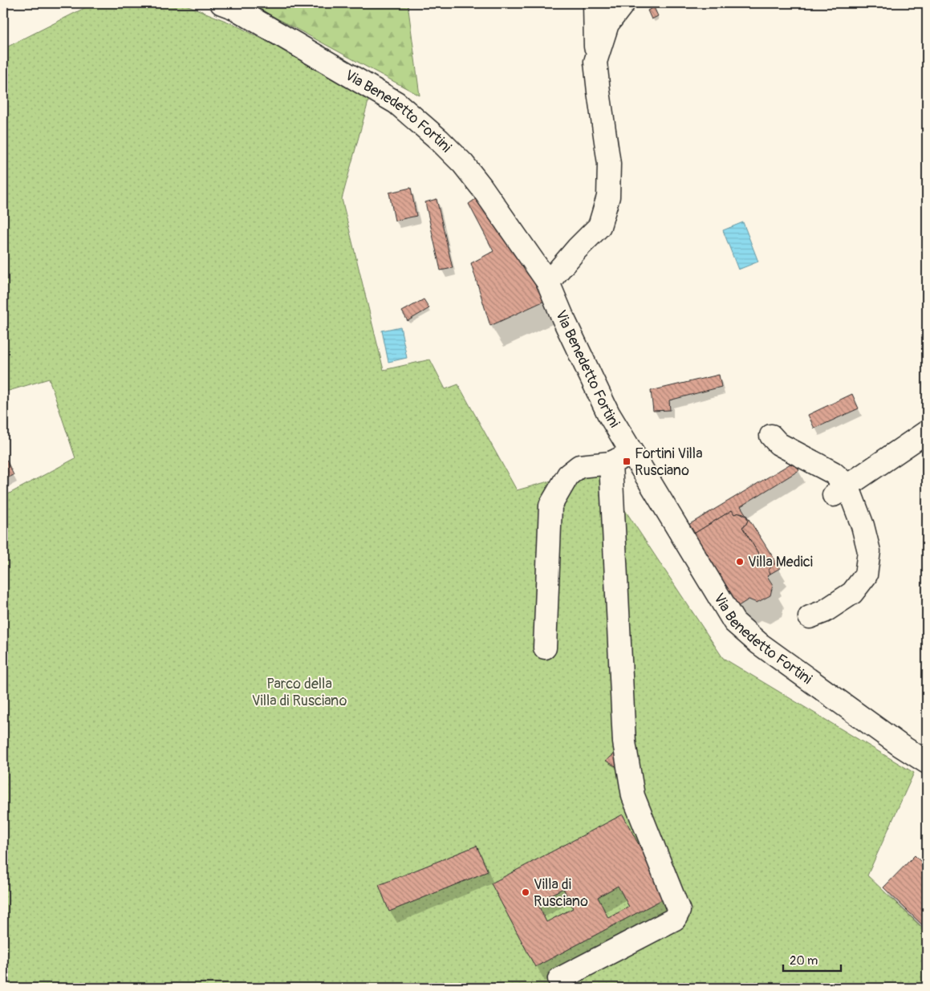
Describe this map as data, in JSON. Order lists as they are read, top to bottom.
{
  "streets": {
    "street": ["Via Benedetto Fortini"]
  },
  "parks": ["Parco della Villa di Rusciano"],
  "places": {
    "transit": ["Fortini Villa Rusciano"],
    "other": ["Villa Medici", "Villa di Rusciano"]
  },
  "scale_bar": "20 m"
}
